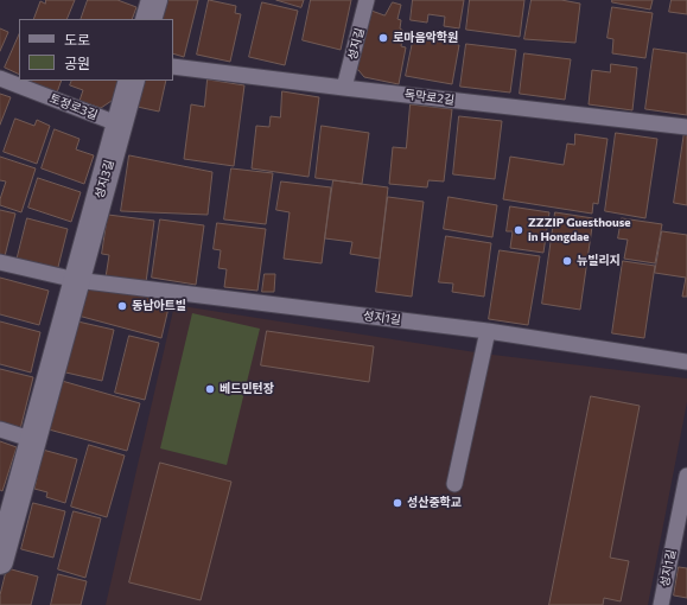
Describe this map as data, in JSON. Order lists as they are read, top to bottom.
{
  "streets": {
    "street": ["성지3길"],
    "lane": [
      "성지길",
      "독막로2길",
      "토정로3길",
      "성지1길"
    ]
  },
  "crossings": [
    ["성지길", "독막로2길"],
    ["토정로3길", "성지3길"],
    ["성지3길", "성지1길"]
  ],
  "places": [
    "로마음악학원",
    "ZZZIP Guesthouse in Hongdae",
    "뉴빌리지",
    "동남아트빌",
    "베드민턴장",
    "성산중학교"
  ],
  "legend": ["도로", "공원"]
}
